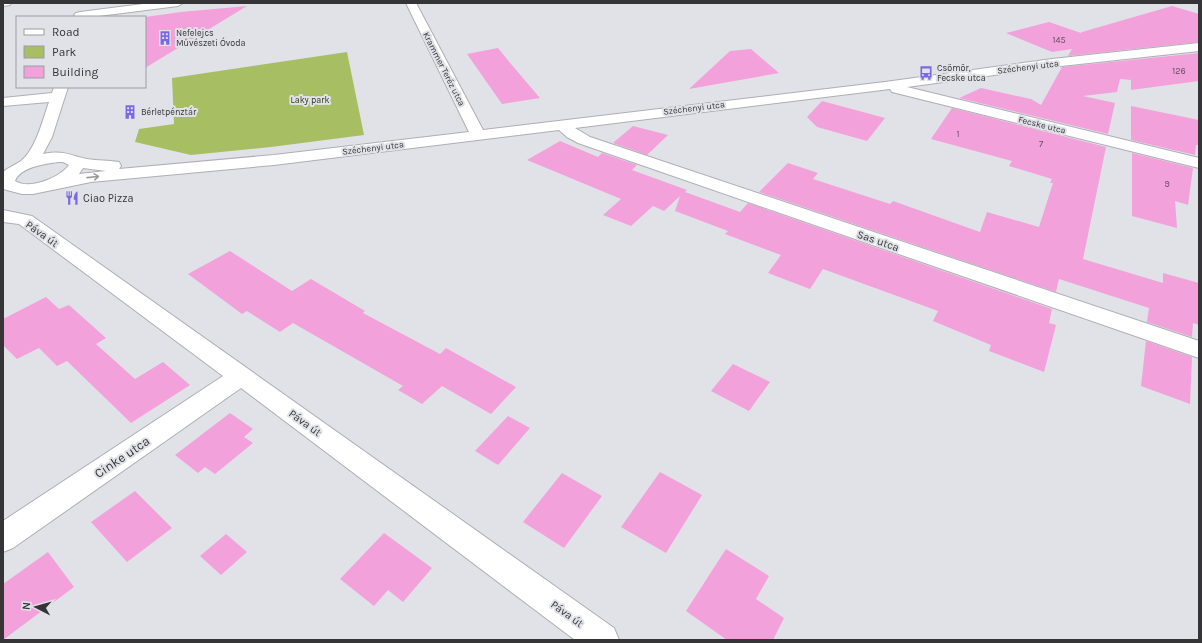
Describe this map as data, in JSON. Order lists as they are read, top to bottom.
{
  "streets": {
    "street": [
      "Széchenyi utca",
      "Krammer Teréz utca",
      "Fecske utca",
      "Páva út",
      "Sas utca",
      "Cinke utca"
    ]
  },
  "crossings": [
    ["Széchenyi utca", "Krammer Teréz utca"],
    ["Széchenyi utca", "Fecske utca"],
    ["Széchenyi utca", "Sas utca"],
    ["Páva út", "Cinke utca"]
  ],
  "parks": ["Laky park"],
  "places": {
    "building": ["Nefelejcs Művészeti Óvoda", "Bérletpénztár"],
    "bus stop": ["Csömör, Fecske utca"],
    "restaurant": ["Ciao Pizza"]
  },
  "house_numbers": [
    "145",
    "126",
    "1",
    "7",
    "9"
  ],
  "legend": ["Road", "Park", "Building"],
  "north": "left"
}
